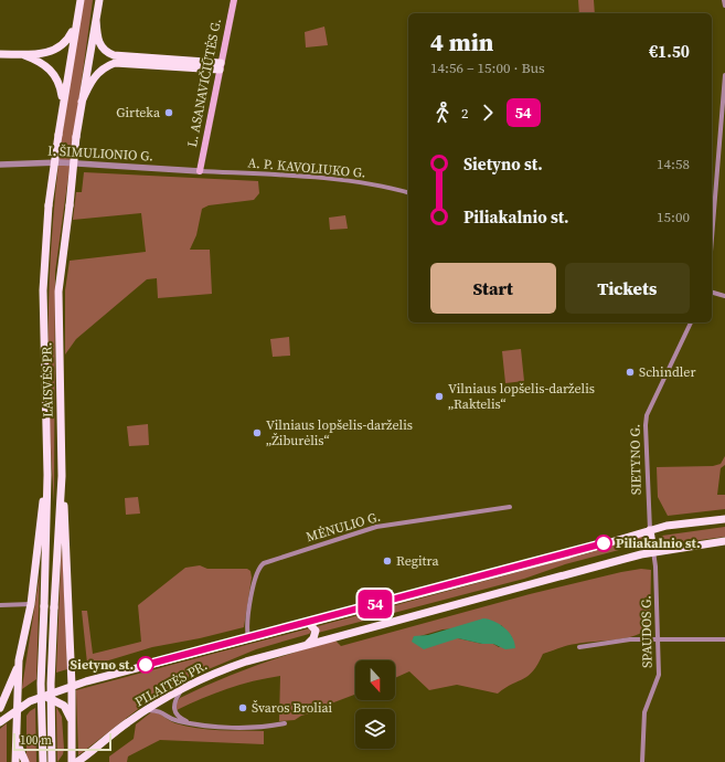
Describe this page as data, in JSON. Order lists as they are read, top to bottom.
{
  "streets": {
    "main road": ["L. ASANAVIČIŪTĖS G.", "LAISVĖS PR.", "PILAITĖS PR."],
    "street": [
      "I. ŠIMULIONIO G.",
      "A. P. KAVOLIUKO G.",
      "SIETYNO G.",
      "MĖNULIO G.",
      "SPAUDOS G."
    ]
  },
  "crossings": [
    ["L. ASANAVIČIŪTĖS G.", "I. ŠIMULIONIO G."],
    ["L. ASANAVIČIŪTĖS G.", "A. P. KAVOLIUKO G."],
    ["I. ŠIMULIONIO G.", "A. P. KAVOLIUKO G."],
    ["LAISVĖS PR.", "PILAITĖS PR."],
    ["SIETYNO G.", "PILAITĖS PR."],
    ["MĖNULIO G.", "PILAITĖS PR."],
    ["SPAUDOS G.", "PILAITĖS PR."]
  ],
  "places": [
    "Girteka",
    "Schindler",
    "Vilniaus lopšelis-darželis „Raktelis“",
    "Vilniaus lopšelis-darželis „Žiburėlis“",
    "Piliakalnio st.",
    "Regitra",
    "Sietyno st.",
    "Švaros Broliai"
  ],
  "lines": ["bus line 54"],
  "scale_bar": "100 m",
  "north": "bottom",
  "page": {
    "on_map": "54",
    "heading": ["4 min", "14:56 – 15:00 · Bus", "€1.50"],
    "legs": ["2", "54"],
    "list": [
      {
        "name": "Sietyno st.",
        "value": "14:58"
      },
      {
        "name": "Piliakalnio st.",
        "value": "15:00"
      }
    ],
    "buttons": ["Start", "Tickets"],
    "scale": "100 m"
  }
}
